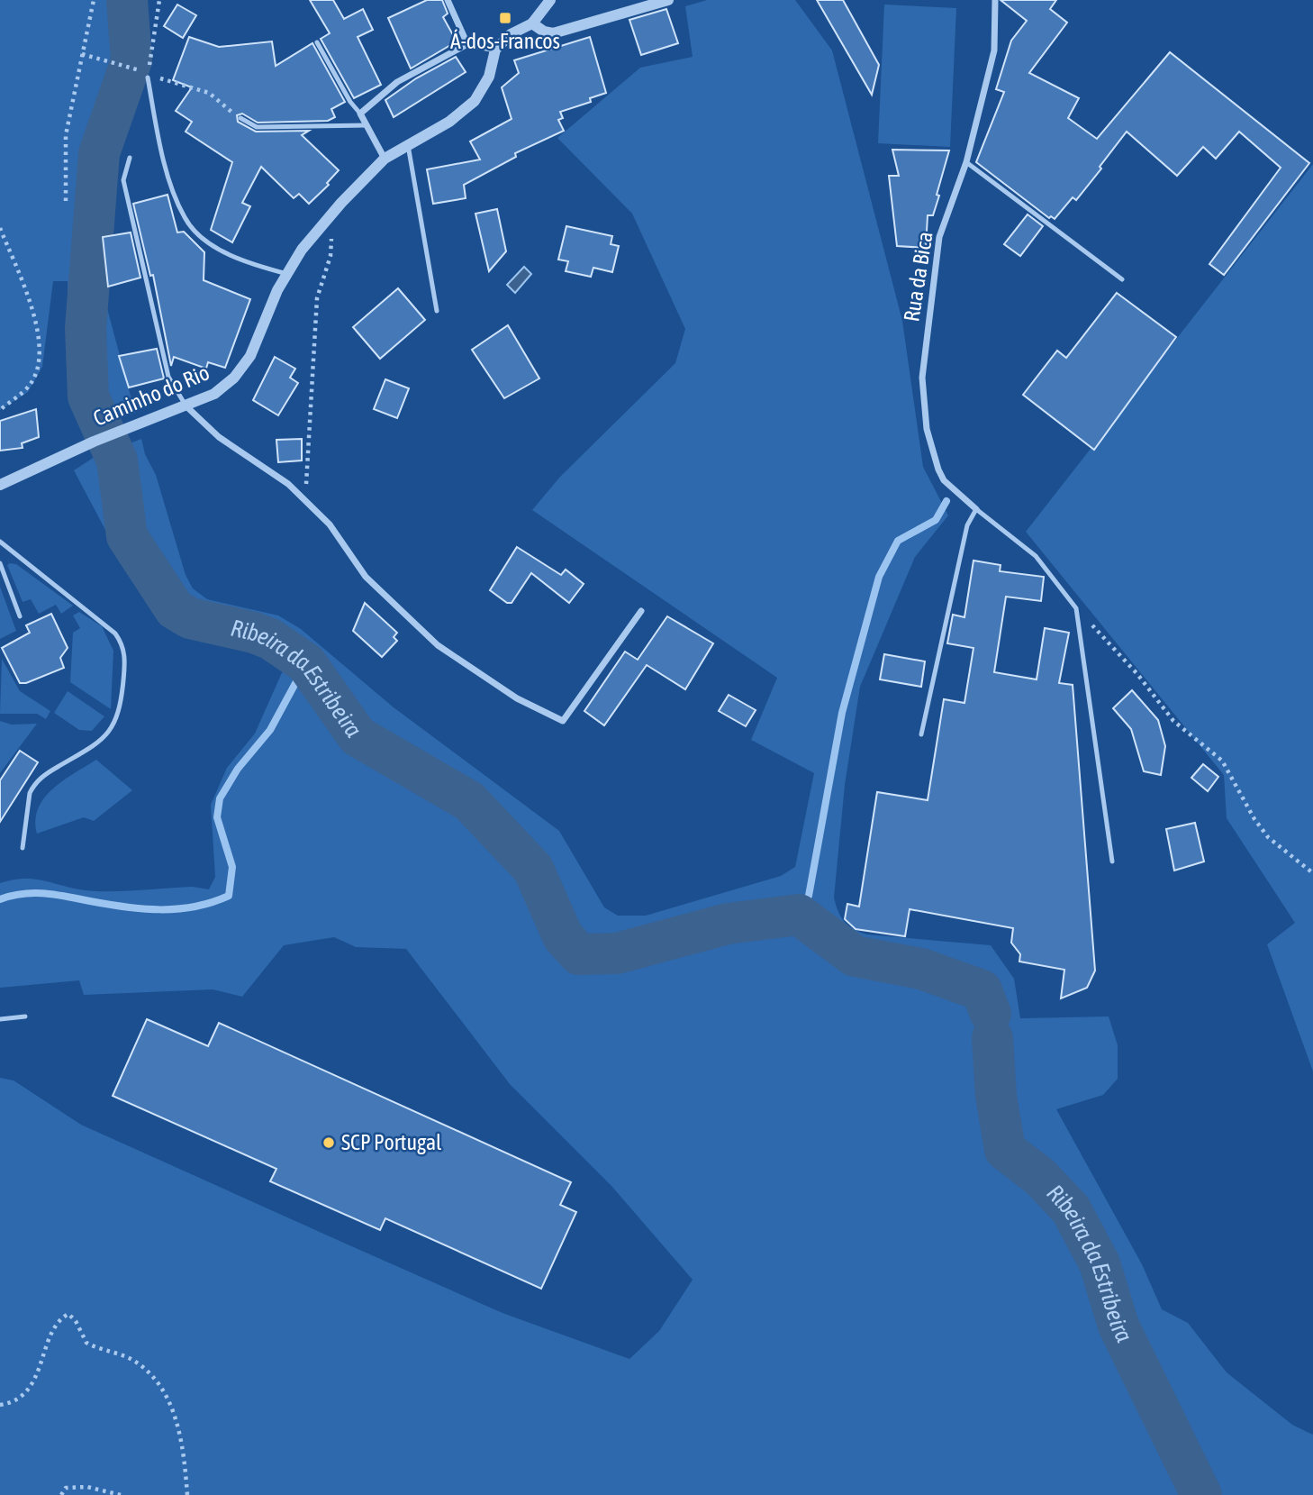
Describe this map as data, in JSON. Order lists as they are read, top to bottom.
{
  "streets": {
    "street": ["Rua da Bica", "Caminho do Rio"]
  },
  "water": ["Ribeira da Estribeira"],
  "places": {
    "transit": ["Á-dos-Francos"],
    "other": ["SCP Portugal"]
  }
}
